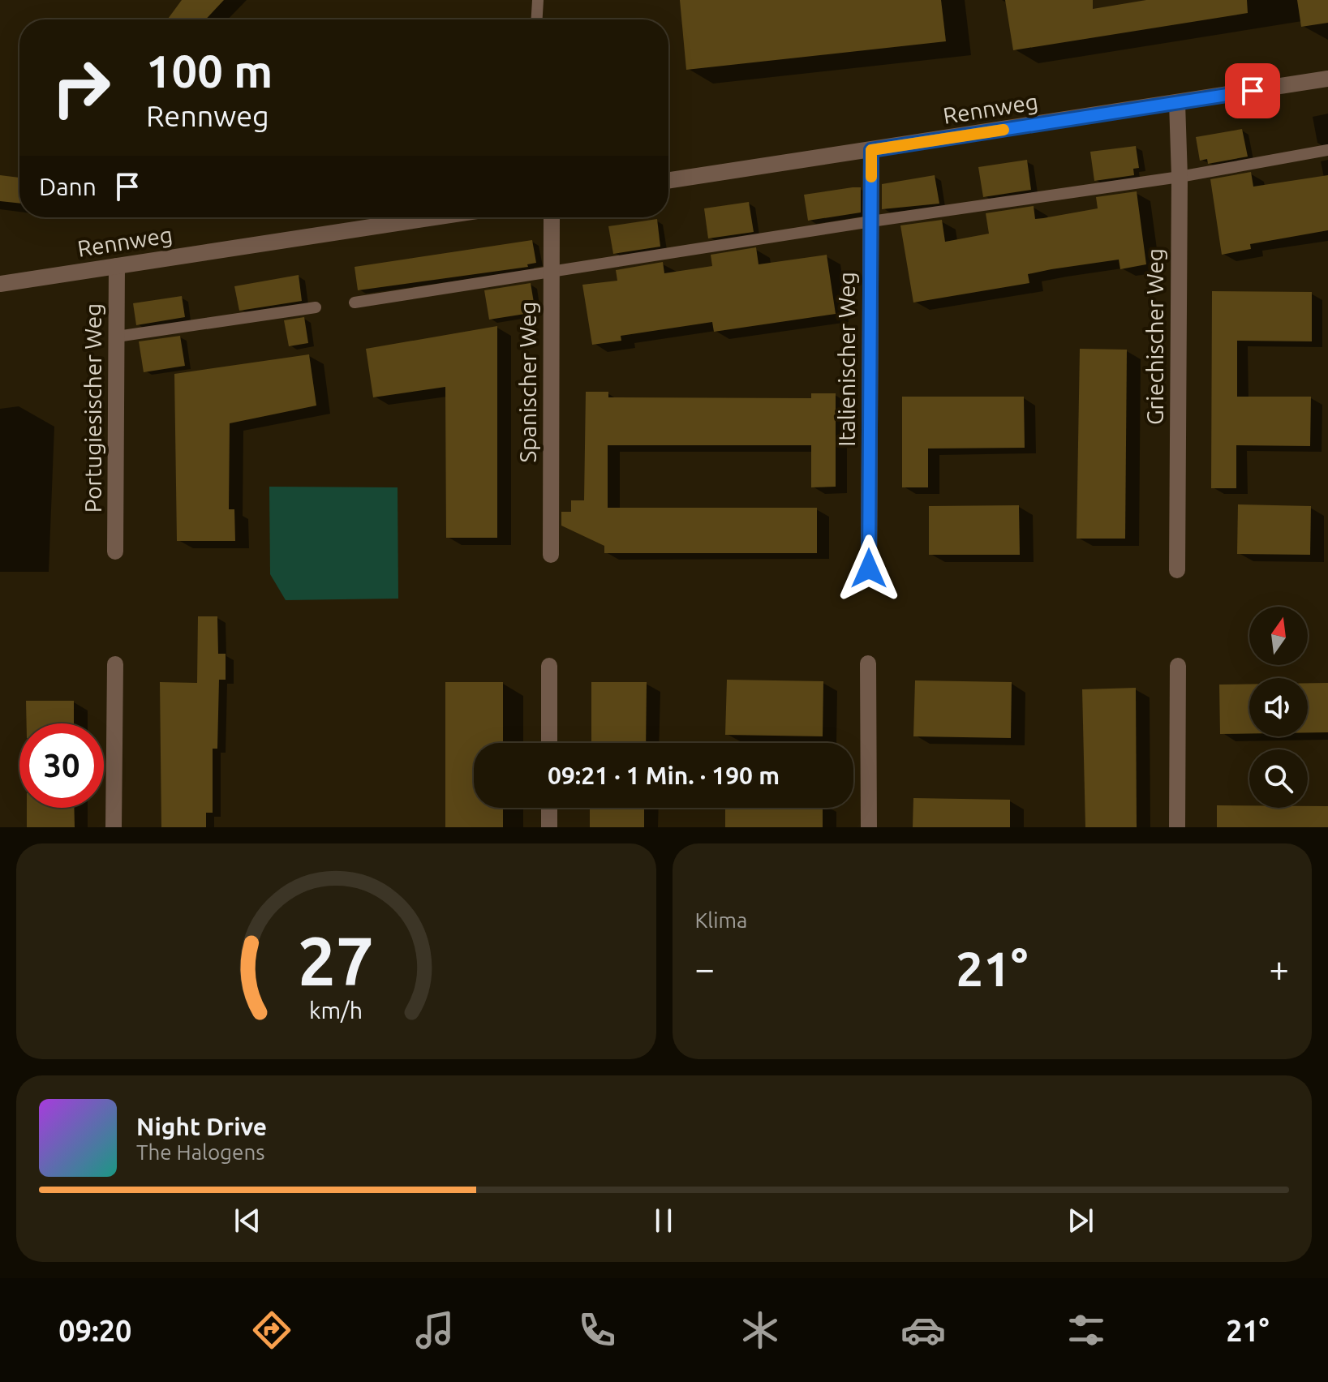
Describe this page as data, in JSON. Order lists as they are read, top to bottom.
{
  "streets": {
    "street": [
      "Rennweg",
      "Griechischer Weg",
      "Italienischer Weg",
      "Spanischer Weg",
      "Portugiesischer Weg"
    ]
  },
  "crossings": [
    ["Rennweg", "Griechischer Weg"],
    ["Rennweg", "Italienischer Weg"],
    ["Rennweg", "Portugiesischer Weg"]
  ],
  "north": "top",
  "page": {
    "turn": ["100 m", "Rennweg"],
    "then": "Dann",
    "limit": "30",
    "trip": "09:21 · 1 Min. · 190 m",
    "tile": "Klima",
    "heat": ["−", "21°", "+"],
    "song": ["Night Drive", "The Halogens"],
    "tabs": ["09:20", "21°"],
    "gauge": ["27", "km/h"]
  }
}
